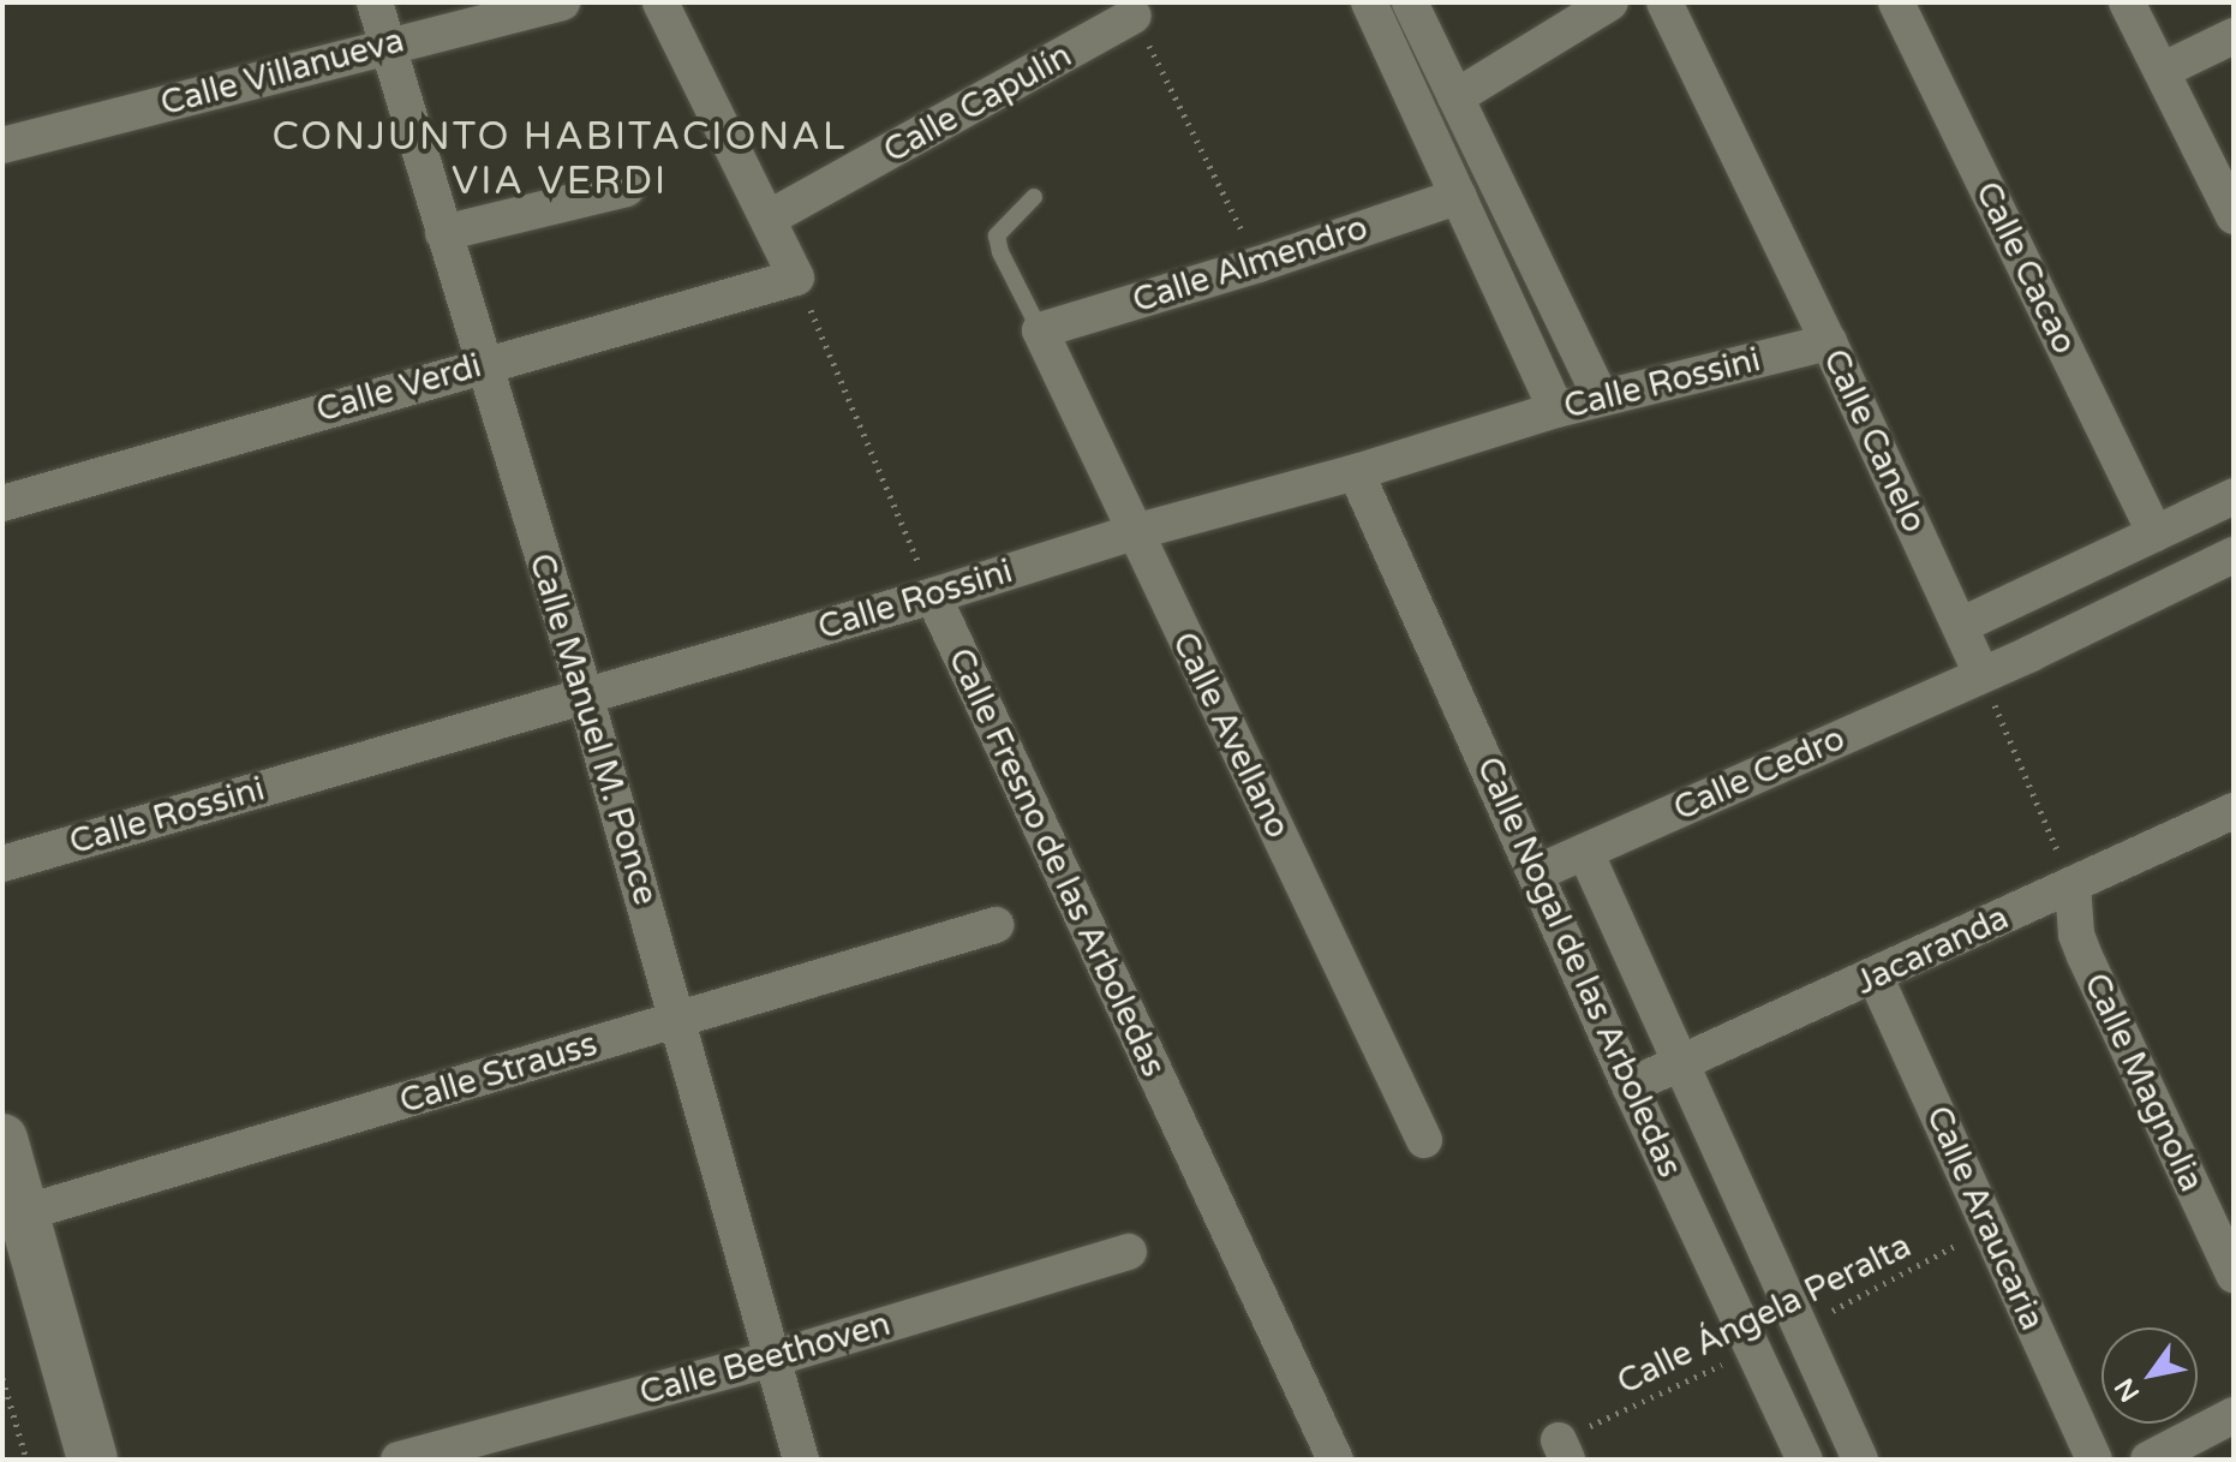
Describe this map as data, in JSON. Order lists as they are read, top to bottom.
{
  "streets": {
    "street": [
      "Calle Villanueva",
      "Calle Capulín",
      "Calle Almendro",
      "Calle Cacao",
      "Calle Rossini",
      "Calle Verdi",
      "Calle Canelo",
      "Calle Manuel M. Ponce",
      "Calle Avellano",
      "Calle Cedro",
      "Calle Fresno de las Arboledas",
      "Jacaranda",
      "Calle Nogal de las Arboledas",
      "Calle Strauss",
      "Calle Magnolia",
      "Calle Araucaria",
      "Calle Beethoven"
    ],
    "path": ["Calle Ángela Peralta"]
  },
  "crossings": [
    ["Calle Villanueva", "Calle Manuel M. Ponce"],
    ["Calle Almendro", "Calle Avellano"],
    ["Calle Rossini", "Calle Canelo"],
    ["Calle Rossini", "Calle Manuel M. Ponce"],
    ["Calle Rossini", "Calle Avellano"],
    ["Calle Rossini", "Calle Fresno de las Arboledas"],
    ["Calle Rossini", "Calle Nogal de las Arboledas"],
    ["Calle Verdi", "Calle Manuel M. Ponce"],
    ["Calle Canelo", "Calle Cedro"],
    ["Calle Manuel M. Ponce", "Calle Strauss"],
    ["Calle Manuel M. Ponce", "Calle Beethoven"],
    ["Calle Cedro", "Calle Nogal de las Arboledas"],
    ["Jacaranda", "Calle Nogal de las Arboledas"],
    ["Jacaranda", "Calle Magnolia"],
    ["Jacaranda", "Calle Araucaria"],
    ["Calle Nogal de las Arboledas", "Calle Ángela Peralta"],
    ["Calle Araucaria", "Calle Ángela Peralta"]
  ],
  "districts": ["CONJUNTO HABITACIONAL VIA VERDI"],
  "north": "bottom left"
}
